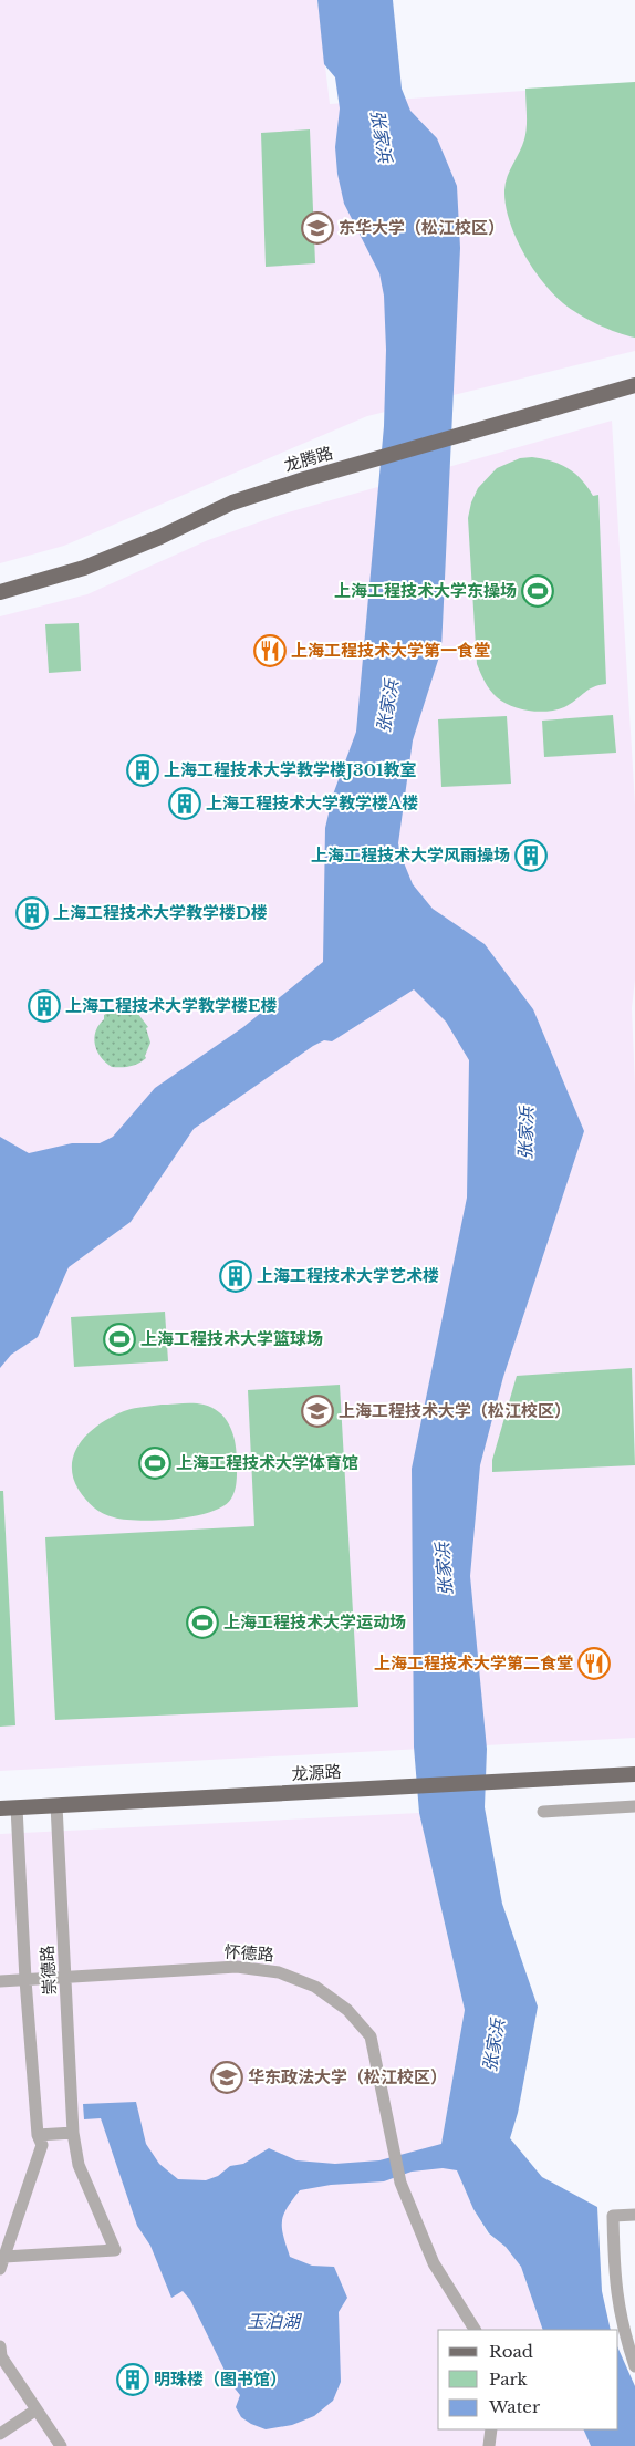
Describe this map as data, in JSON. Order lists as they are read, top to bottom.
{
  "streets": {
    "main road": ["龙腾路", "龙源路"],
    "street": ["怀德路", "崇德路"]
  },
  "crossings": [
    ["龙源路", "崇德路"],
    ["怀德路", "崇德路"]
  ],
  "water": ["张家浜", "玉泊湖"],
  "places": {
    "school or university": ["东华大学（松江校区）", "上海工程技术大学（松江校区）", "华东政法大学（松江校区）"],
    "sports": [
      "上海工程技术大学东操场",
      "上海工程技术大学篮球场",
      "上海工程技术大学体育馆",
      "上海工程技术大学运动场"
    ],
    "restaurant": ["上海工程技术大学第一食堂", "上海工程技术大学第二食堂"],
    "building": [
      "上海工程技术大学教学楼J301教室",
      "上海工程技术大学教学楼A楼",
      "上海工程技术大学风雨操场",
      "上海工程技术大学教学楼D楼",
      "上海工程技术大学教学楼E楼",
      "上海工程技术大学艺术楼",
      "明珠楼（图书馆）"
    ]
  },
  "legend": ["Road", "Park", "Water"]
}
